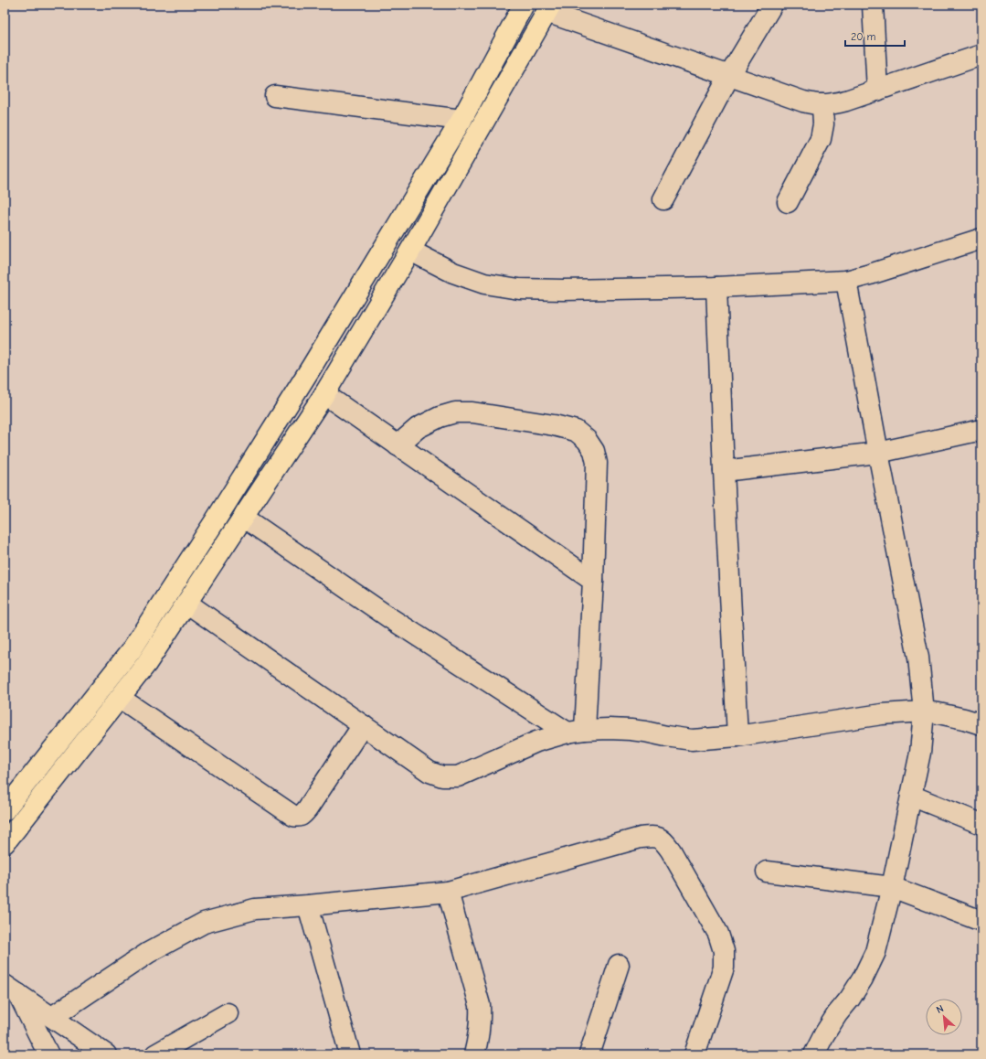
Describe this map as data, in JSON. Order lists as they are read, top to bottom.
{
  "scale_bar": "20 m",
  "north": "top left"
}
